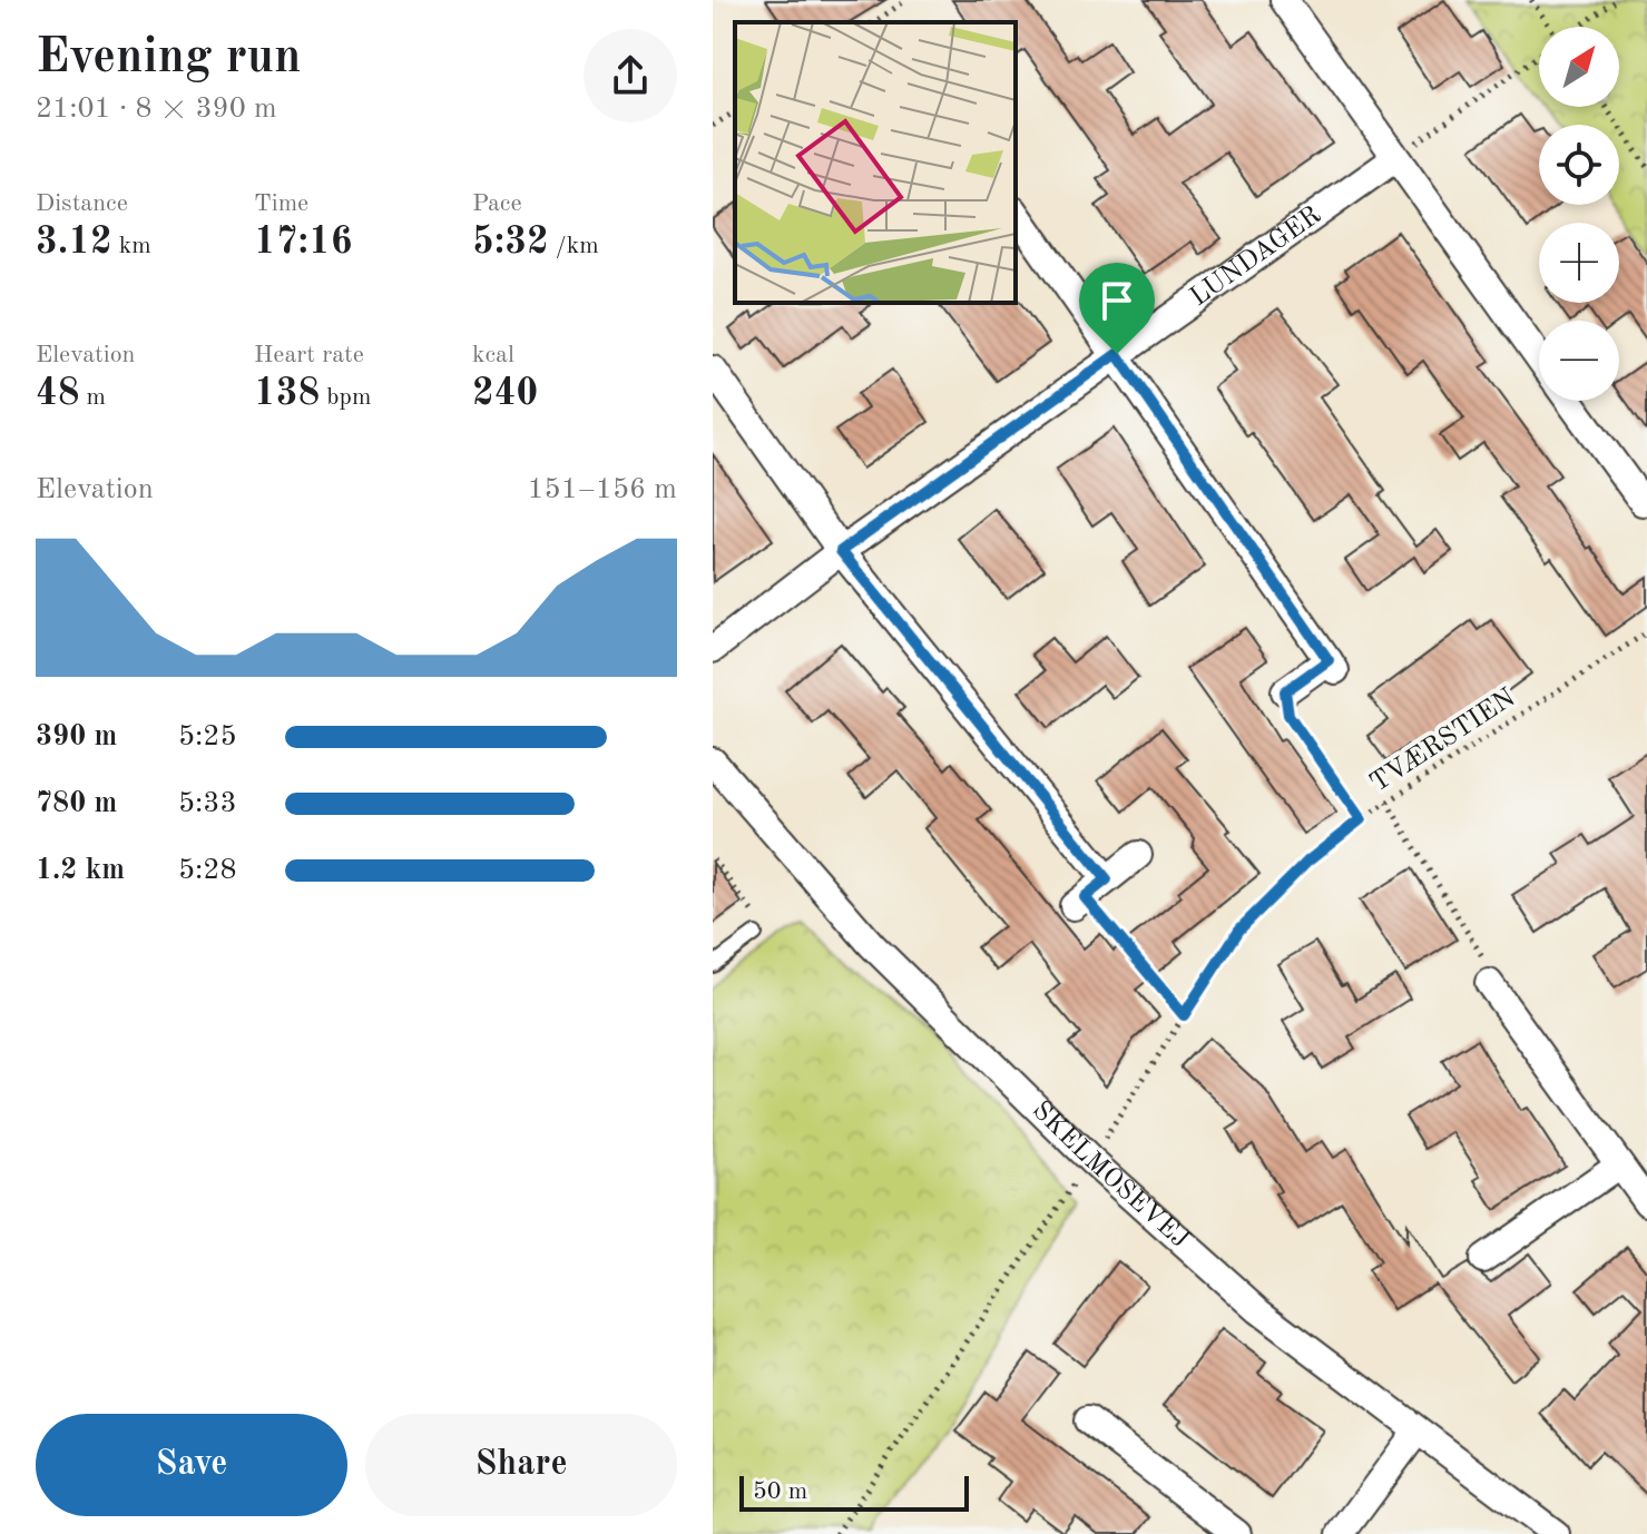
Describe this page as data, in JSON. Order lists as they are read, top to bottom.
{
  "streets": {
    "street": ["LUNDAGER", "SKELMOSEVEJ"],
    "path": ["TVÆRSTIEN"]
  },
  "crossings": [
    ["TVÆRSTIEN", "SKELMOSEVEJ"]
  ],
  "scale_bar": "50 m",
  "north": "top right",
  "page": {
    "heading": ["Evening run", "21:01 · 8 × 390 m"],
    "map_buttons": ["+", "−"],
    "stats": [
      ["Distance", "3.12 km"],
      ["Time", "17:16"],
      ["Pace", "5:32 /km"],
      ["Elevation", "48 m"],
      ["Heart rate", "138 bpm"],
      ["kcal", "240"]
    ],
    "chart": ["Elevation", "151–156 m"],
    "list": [
      {
        "name": "390 m",
        "note": "5:25"
      },
      {
        "name": "780 m",
        "note": "5:33"
      },
      {
        "name": "1.2 km",
        "note": "5:28"
      }
    ],
    "buttons": ["Save", "Share"],
    "scale": "50 m"
  }
}
